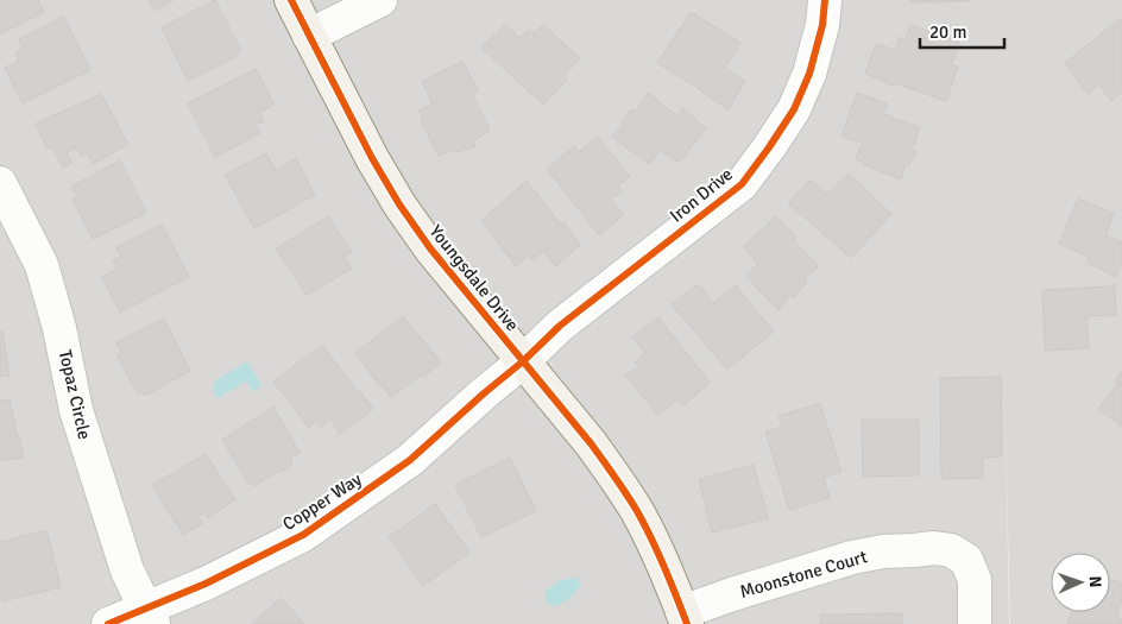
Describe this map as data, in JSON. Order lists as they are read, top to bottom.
{
  "streets": {
    "street": [
      "Iron Drive",
      "Youngsdale Drive",
      "Topaz Circle",
      "Copper Way",
      "Moonstone Court"
    ]
  },
  "crossings": [
    ["Iron Drive", "Youngsdale Drive"],
    ["Iron Drive", "Copper Way"],
    ["Youngsdale Drive", "Copper Way"],
    ["Youngsdale Drive", "Moonstone Court"],
    ["Topaz Circle", "Copper Way"]
  ],
  "scale_bar": "20 m",
  "north": "right"
}
